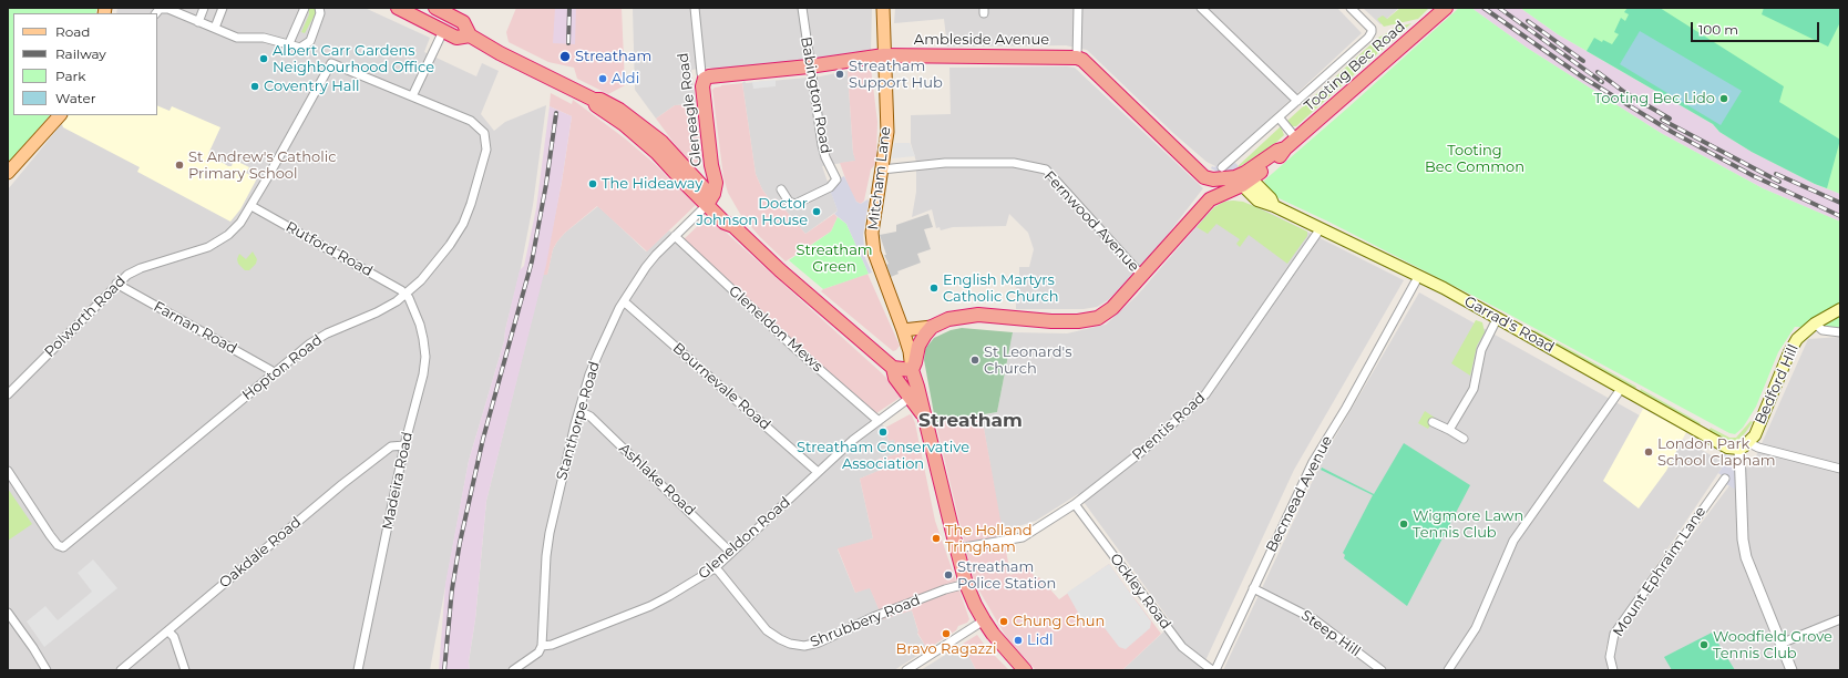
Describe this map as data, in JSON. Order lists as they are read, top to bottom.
{
  "streets": {
    "highway": ["Ambleside Avenue", "Tooting Bec Road", "Gleneagle Road"],
    "main road": ["Mitcham Lane", "Garrad's Road", "Bedford Hill"],
    "street": [
      "Babington Road",
      "Fernwood Avenue",
      "Rutford Road",
      "Polworth Road",
      "Farnan Road",
      "Gleneldon Mews",
      "Hopton Road",
      "Bournevale Road",
      "Stanthorpe Road",
      "Prentis Road",
      "Ashlake Road",
      "Madeira Road",
      "Becmead Avenue",
      "Gleneldon Road",
      "Oakdale Road",
      "Mount Ephraim Lane",
      "Ockley Road",
      "Shrubbery Road",
      "Steep Hill"
    ]
  },
  "crossings": [
    ["Ambleside Avenue", "Babington Road"],
    ["Ambleside Avenue", "Gleneagle Road"],
    ["Ambleside Avenue", "Mitcham Lane"],
    ["Tooting Bec Road", "Garrad's Road"],
    ["Gleneagle Road", "Stanthorpe Road"],
    ["Mitcham Lane", "Fernwood Avenue"],
    ["Rutford Road", "Polworth Road"],
    ["Rutford Road", "Hopton Road"],
    ["Rutford Road", "Madeira Road"],
    ["Polworth Road", "Farnan Road"],
    ["Polworth Road", "Hopton Road"],
    ["Garrad's Road", "Bedford Hill"],
    ["Garrad's Road", "Prentis Road"],
    ["Garrad's Road", "Becmead Avenue"],
    ["Farnan Road", "Hopton Road"],
    ["Gleneldon Mews", "Stanthorpe Road"],
    ["Gleneldon Mews", "Gleneldon Road"],
    ["Hopton Road", "Madeira Road"],
    ["Bournevale Road", "Stanthorpe Road"],
    ["Bournevale Road", "Gleneldon Road"],
    ["Stanthorpe Road", "Ashlake Road"],
    ["Stanthorpe Road", "Gleneldon Road"],
    ["Prentis Road", "Ockley Road"],
    ["Ashlake Road", "Gleneldon Road"],
    ["Madeira Road", "Oakdale Road"],
    ["Becmead Avenue", "Steep Hill"],
    ["Gleneldon Road", "Shrubbery Road"]
  ],
  "districts": ["Streatham"],
  "parks": ["Tooting Bec Common", "Streatham Green"],
  "places": [
    "Streatham",
    "Albert Carr Gardens Neighbourhood Office",
    "Streatham Support Hub",
    "Aldi",
    "Coventry Hall",
    "Tooting Bec Lido",
    "St Andrew's Catholic Primary School",
    "The Hideaway",
    "Doctor Johnson House",
    "English Martyrs Catholic Church",
    "St Leonard's Church",
    "Streatham Conservative Association",
    "London Park School Clapham",
    "Wigmore Lawn Tennis Club",
    "The Holland Tringham",
    "Streatham Police Station",
    "Chung Chun",
    "Bravo Ragazzi",
    "Lidl",
    "Woodfield Grove Tennis Club"
  ],
  "legend": [
    "Road",
    "Railway",
    "Park",
    "Water"
  ],
  "scale_bar": "100 m"
}
